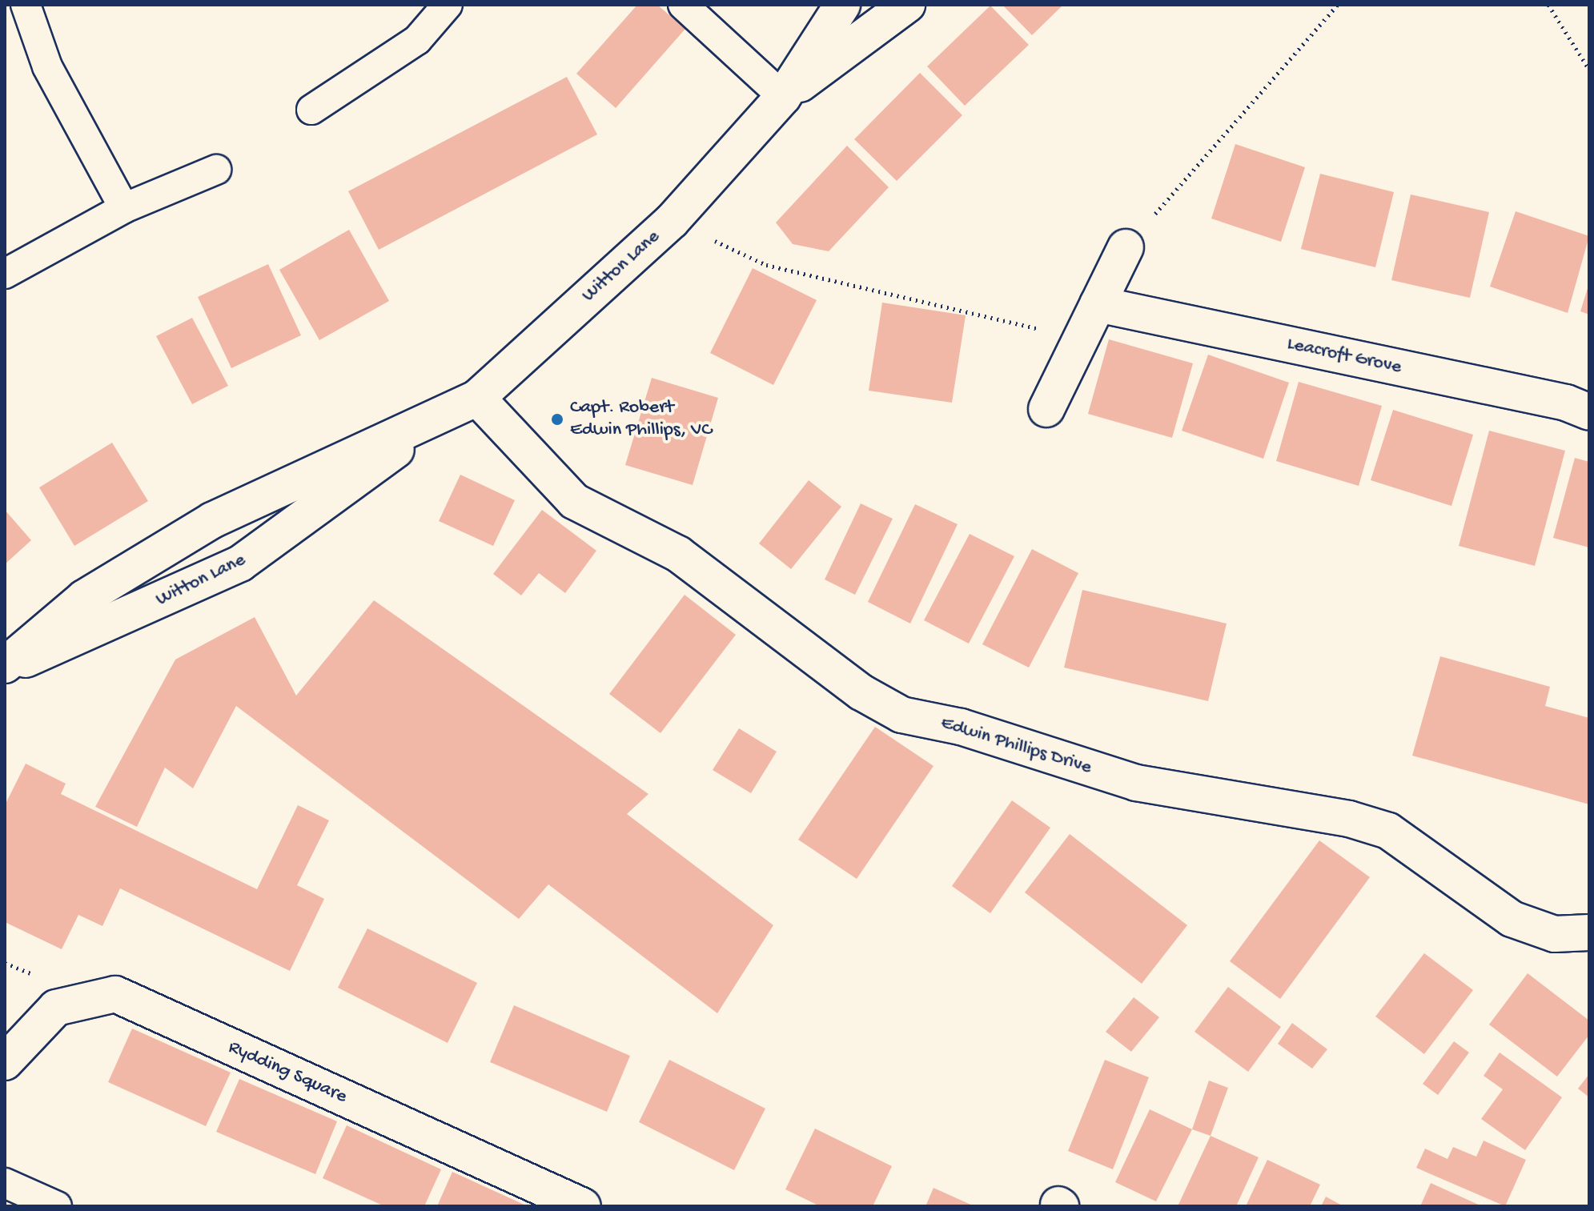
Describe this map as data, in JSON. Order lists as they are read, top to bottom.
{
  "streets": {
    "street": [
      "Witton Lane",
      "Leacroft Grove",
      "Edwin Phillips Drive",
      "Rydding Square"
    ]
  },
  "crossings": [
    ["Witton Lane", "Edwin Phillips Drive"]
  ],
  "places": ["Capt. Robert Edwin Phillips, VC"]
}
